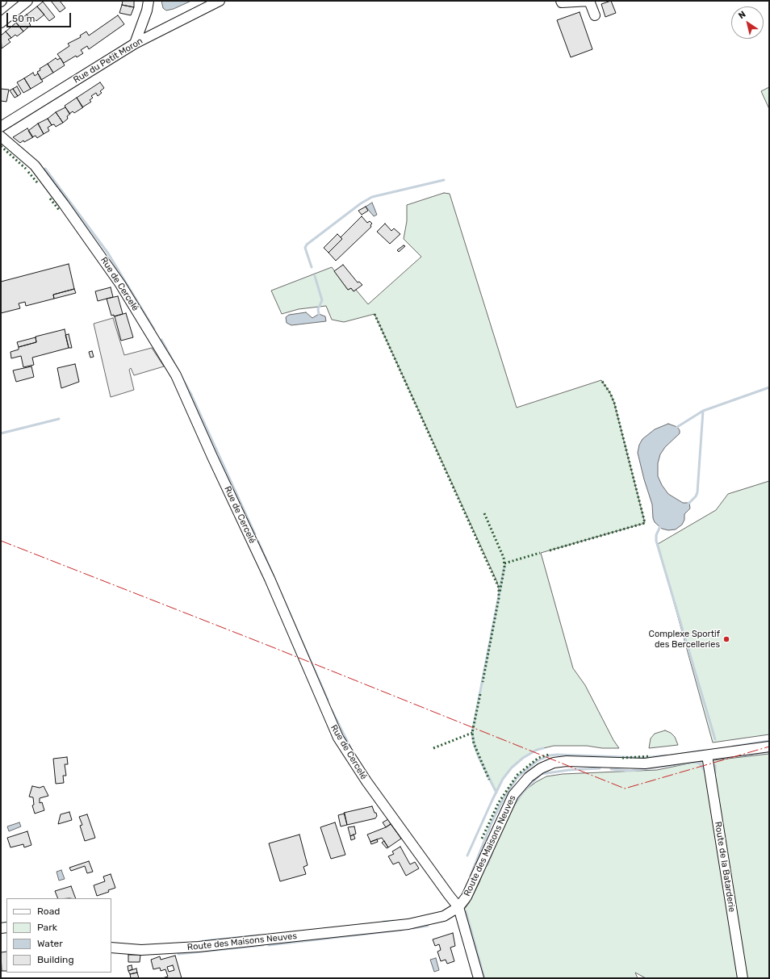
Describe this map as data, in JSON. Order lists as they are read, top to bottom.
{
  "streets": {
    "street": [
      "Rue du Petit Moron",
      "Rue de Cercelé",
      "Route des Maisons Neuves",
      "Route de la Batarderie"
    ]
  },
  "crossings": [
    ["Rue de Cercelé", "Route des Maisons Neuves"],
    ["Route des Maisons Neuves", "Route de la Batarderie"]
  ],
  "places": ["Complexe Sportif des Bercelleries"],
  "legend": [
    "Road",
    "Park",
    "Water",
    "Building"
  ],
  "scale_bar": "50 m",
  "north": "top left"
}
